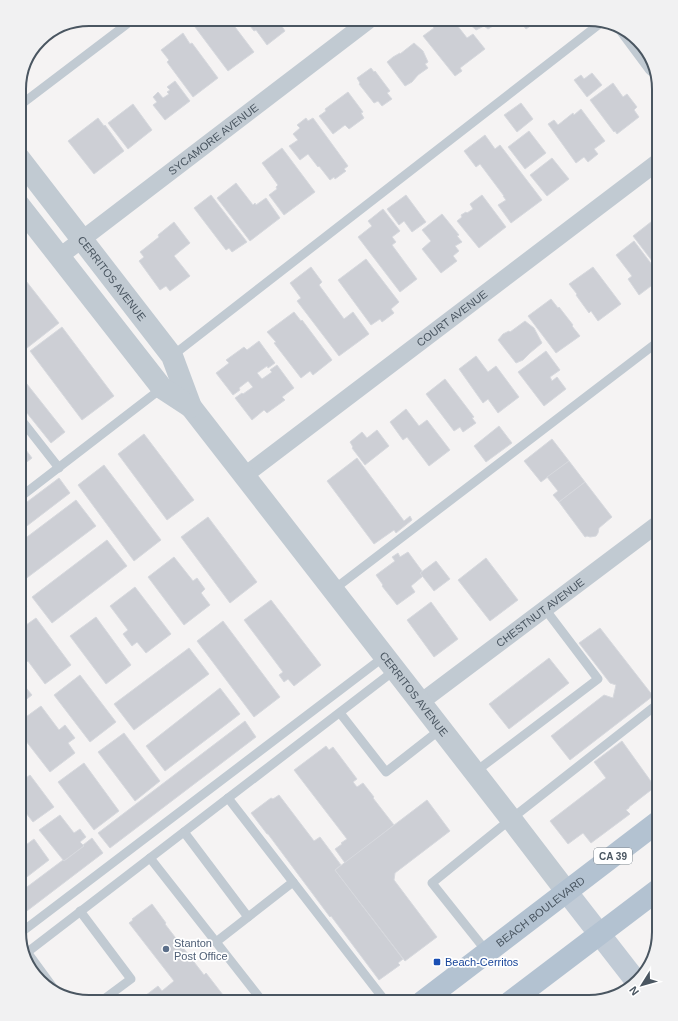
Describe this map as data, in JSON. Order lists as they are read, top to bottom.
{
  "streets": {
    "main road": ["CERRITOS AVENUE", "CA 39", "BEACH BOULEVARD"],
    "street": ["SYCAMORE AVENUE", "COURT AVENUE", "CHESTNUT AVENUE"]
  },
  "crossings": [
    ["SYCAMORE AVENUE", "CERRITOS AVENUE"],
    ["CERRITOS AVENUE", "COURT AVENUE"],
    ["CERRITOS AVENUE", "CHESTNUT AVENUE"],
    ["CERRITOS AVENUE", "BEACH BOULEVARD"]
  ],
  "places": {
    "other": ["Stanton Post Office"],
    "transit": ["Beach-Cerritos"]
  },
  "north": "bottom left"
}
